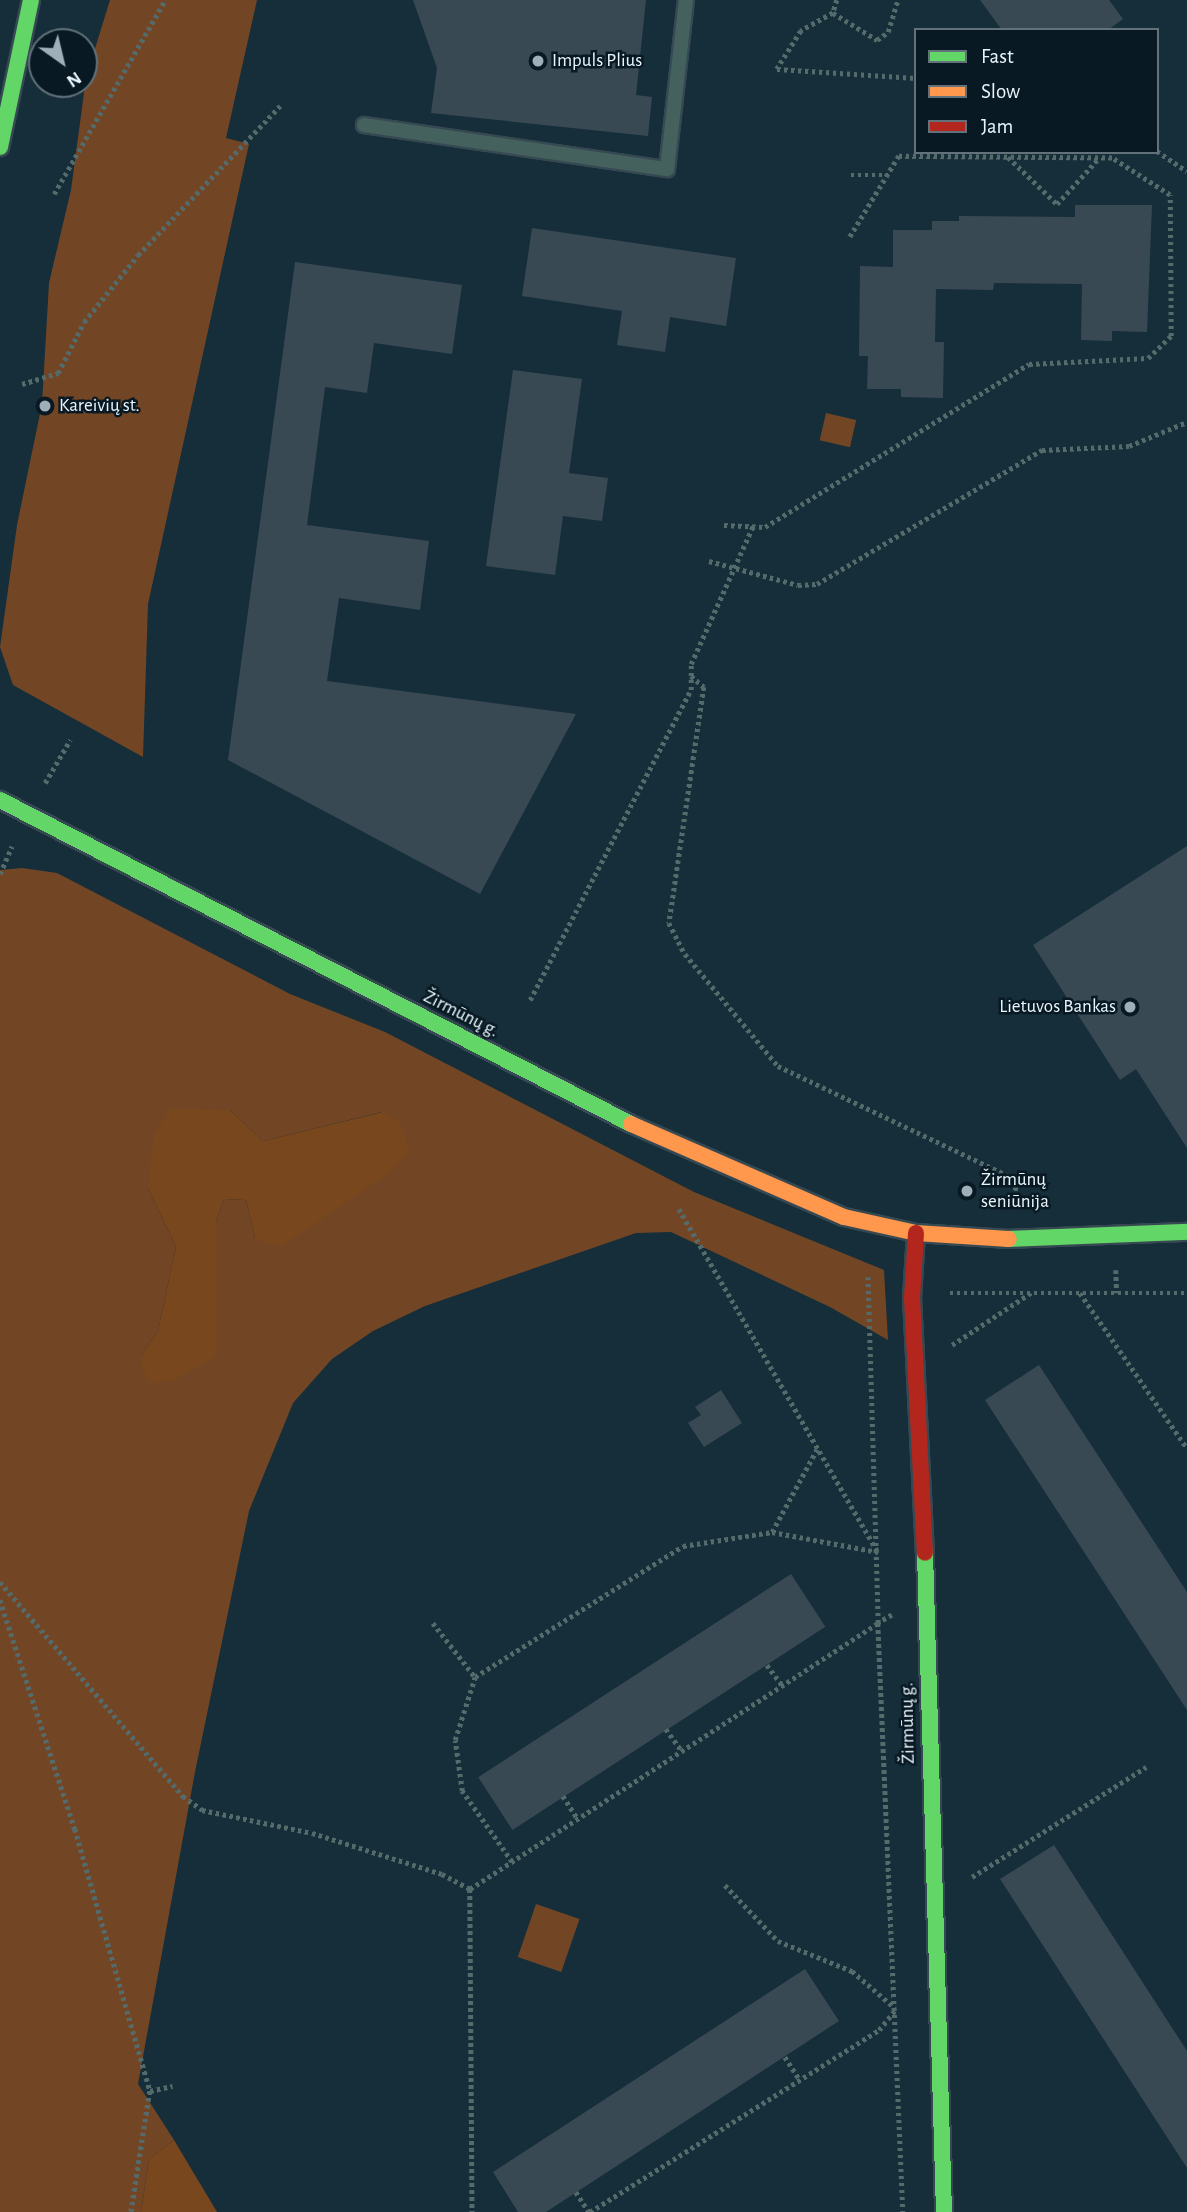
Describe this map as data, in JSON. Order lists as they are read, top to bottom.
{
  "streets": {
    "main road": ["Žirmūnų g."]
  },
  "places": [
    "Impuls Plius",
    "Kareivių st.",
    "Lietuvos Bankas",
    "Žirmūnų seniūnija"
  ],
  "legend": ["Fast", "Slow", "Jam"],
  "north": "bottom right"
}
